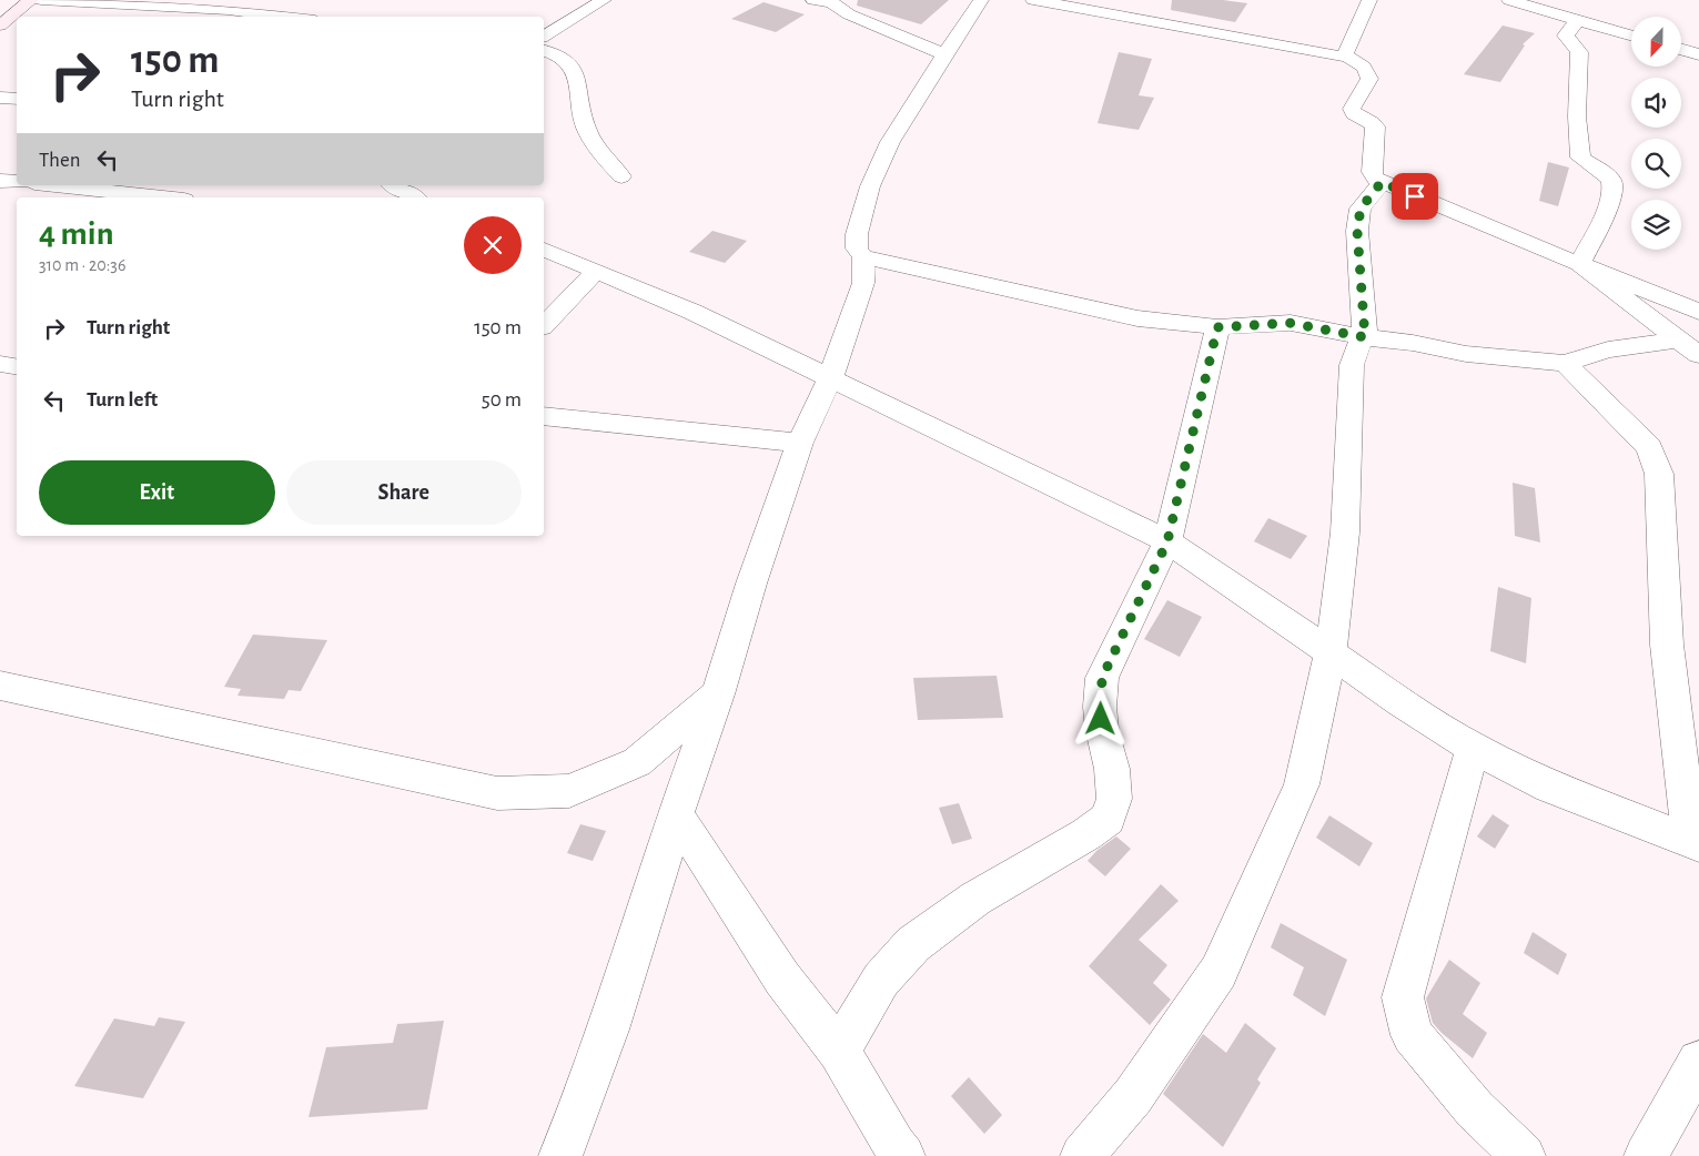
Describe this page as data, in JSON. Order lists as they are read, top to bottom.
{
  "north": "bottom",
  "page": {
    "turn": ["150 m", "Turn right"],
    "then": "Then",
    "heading": ["4 min", "310 m · 20:36"],
    "list": [
      {
        "name": "Turn right",
        "value": "150 m"
      },
      {
        "name": "Turn left",
        "value": "50 m"
      }
    ],
    "buttons": ["Exit", "Share"]
  }
}
